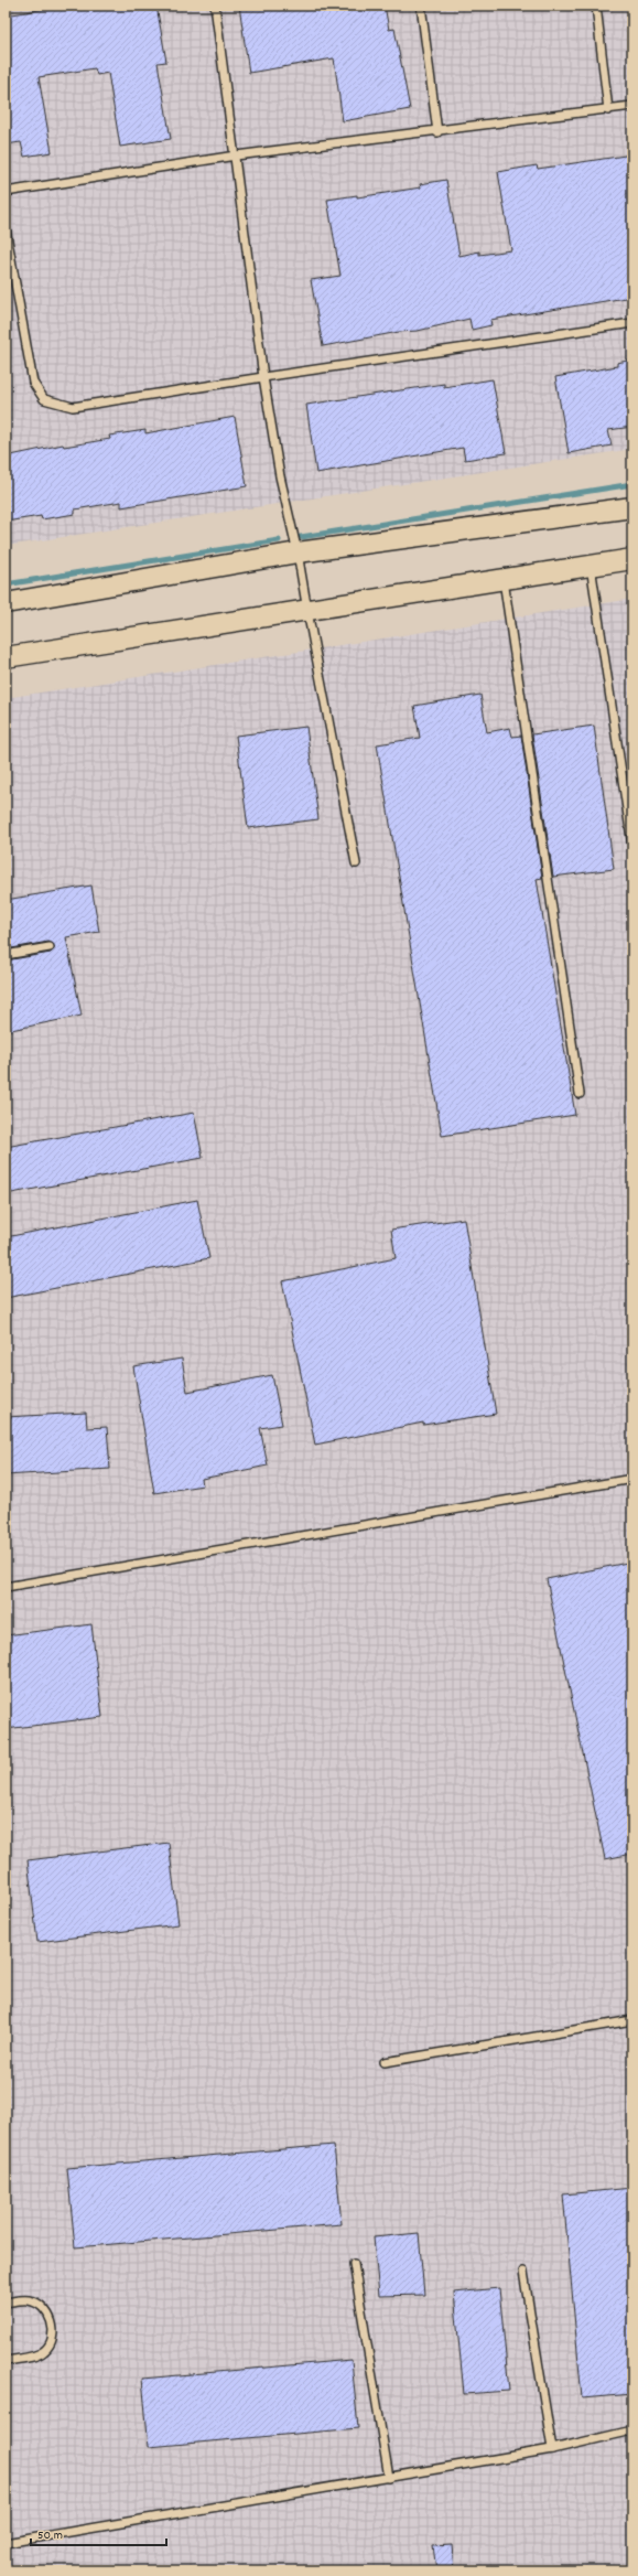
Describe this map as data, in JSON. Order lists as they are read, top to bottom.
{
  "scale_bar": "50 m"
}
